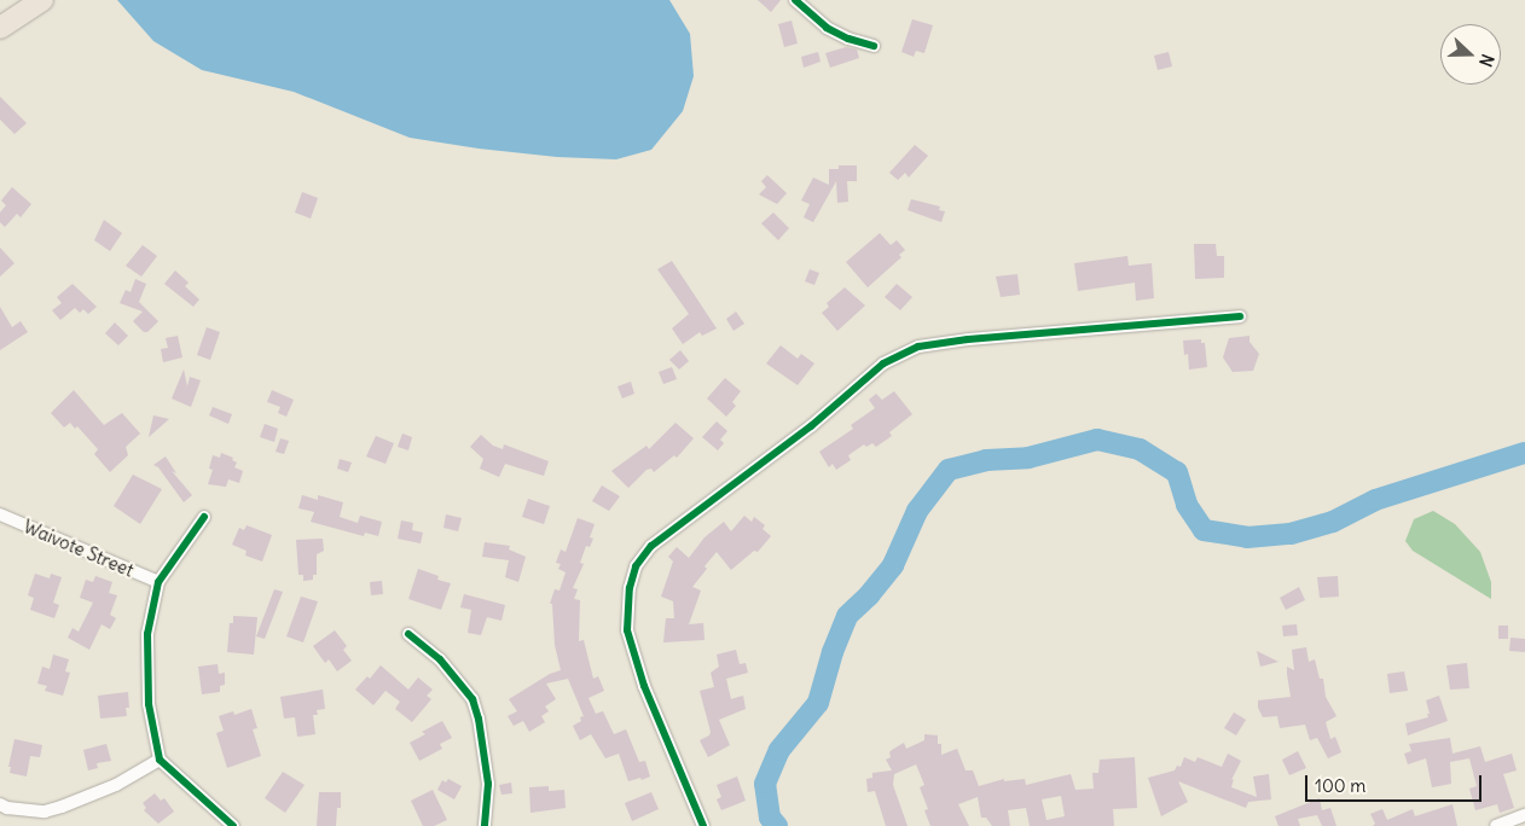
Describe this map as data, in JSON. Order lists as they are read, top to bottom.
{
  "streets": {
    "street": ["Waivote Street"]
  },
  "scale_bar": "100 m",
  "north": "right"
}
